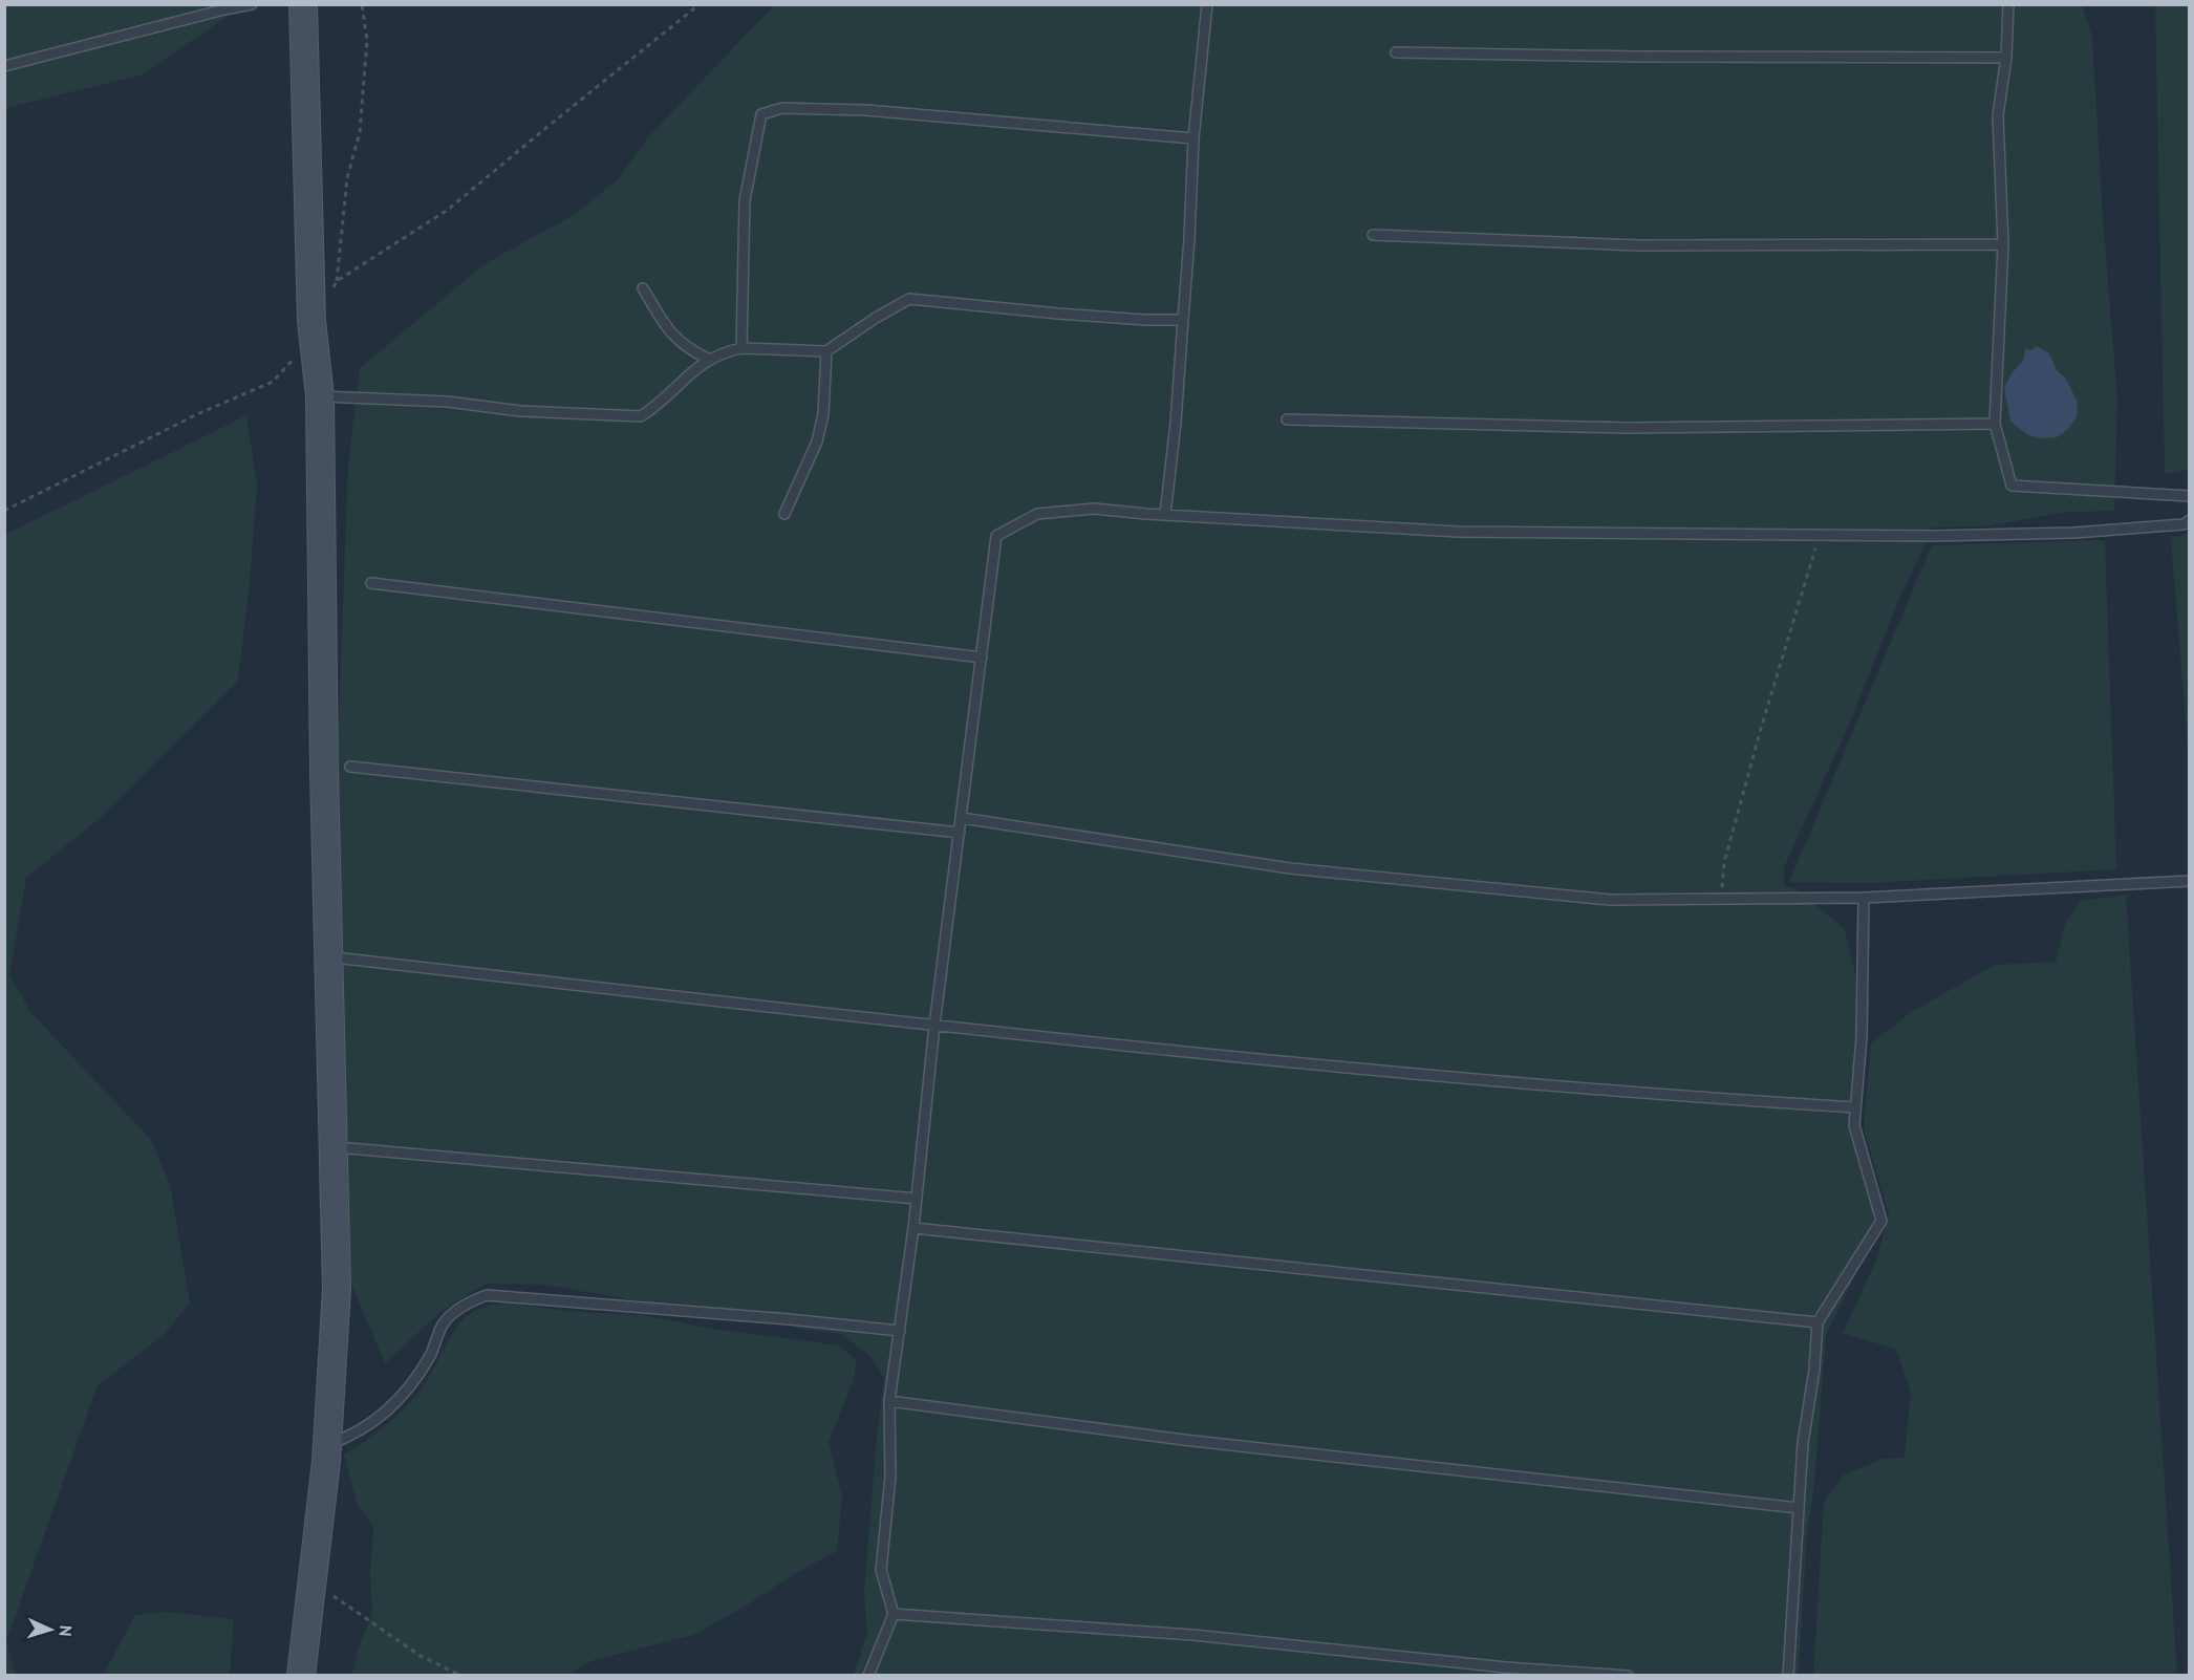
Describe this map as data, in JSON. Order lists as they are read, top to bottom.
{
  "north": "right"
}
